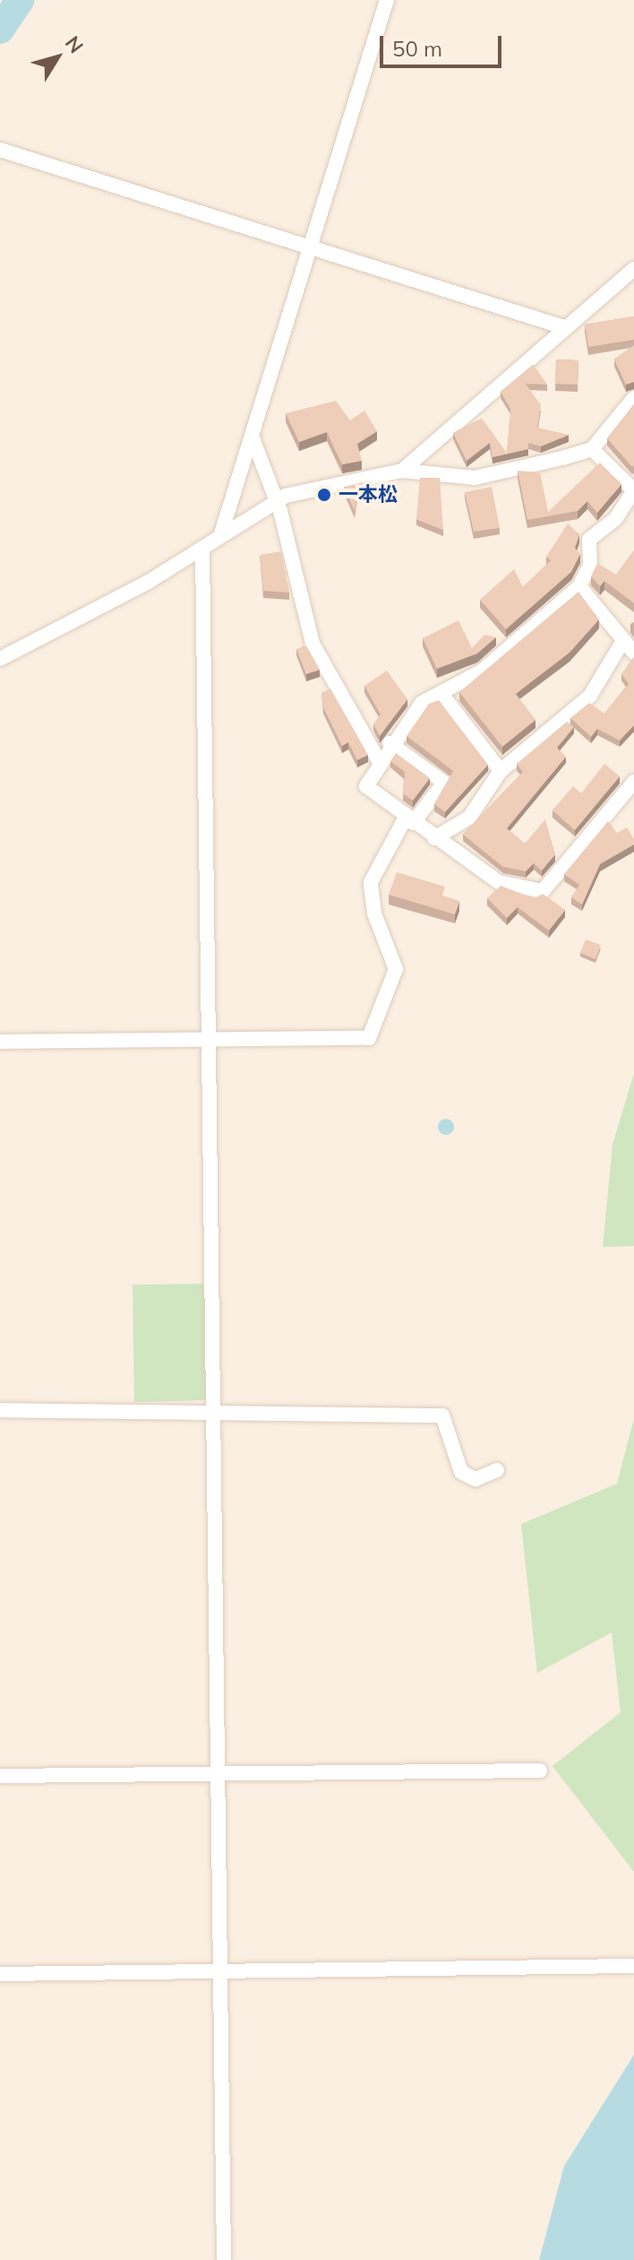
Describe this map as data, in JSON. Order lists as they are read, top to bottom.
{
  "places": ["一本松"],
  "scale_bar": "50 m",
  "north": "top right"
}
